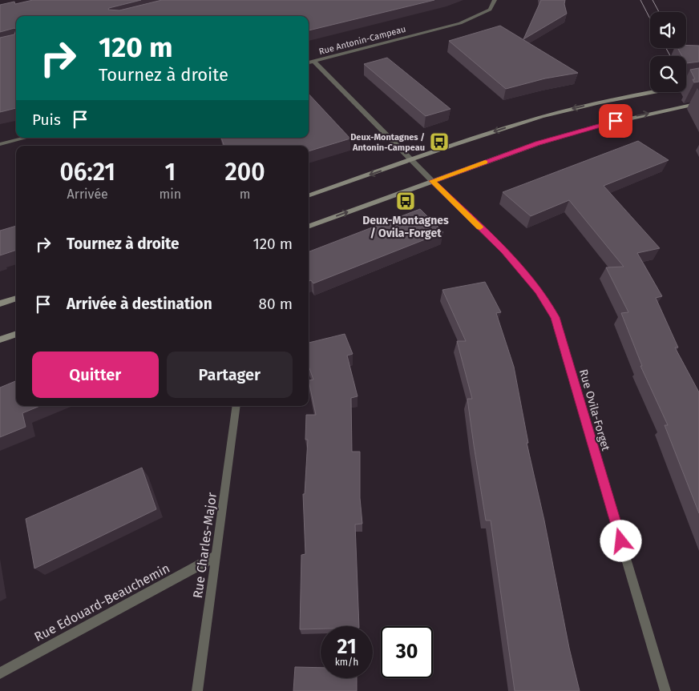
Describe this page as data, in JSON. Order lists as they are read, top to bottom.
{
  "streets": {
    "street": [
      "Rue Antonin-Campeau",
      "Rue Ovila-Forget",
      "Rue Charles-Major",
      "Rue Edouard-Beauchemin"
    ]
  },
  "crossings": [
    ["Rue Antonin-Campeau", "Rue Ovila-Forget"],
    ["Rue Charles-Major", "Rue Edouard-Beauchemin"]
  ],
  "places": {
    "bus stop": ["Deux-Montagnes / Antonin-Campeau", "Deux-Montagnes / Ovila-Forget"]
  },
  "page": {
    "turn": ["120 m", "Tournez à droite"],
    "then": "Puis",
    "eta": [
      "06:21",
      "Arrivée",
      "1",
      "min",
      "200",
      "m"
    ],
    "list": [
      {
        "name": "Tournez à droite",
        "value": "120 m"
      },
      {
        "name": "Arrivée à destination",
        "value": "80 m"
      }
    ],
    "buttons": ["Quitter", "Partager"],
    "speed": "21 km/h",
    "limit": "30"
  }
}
